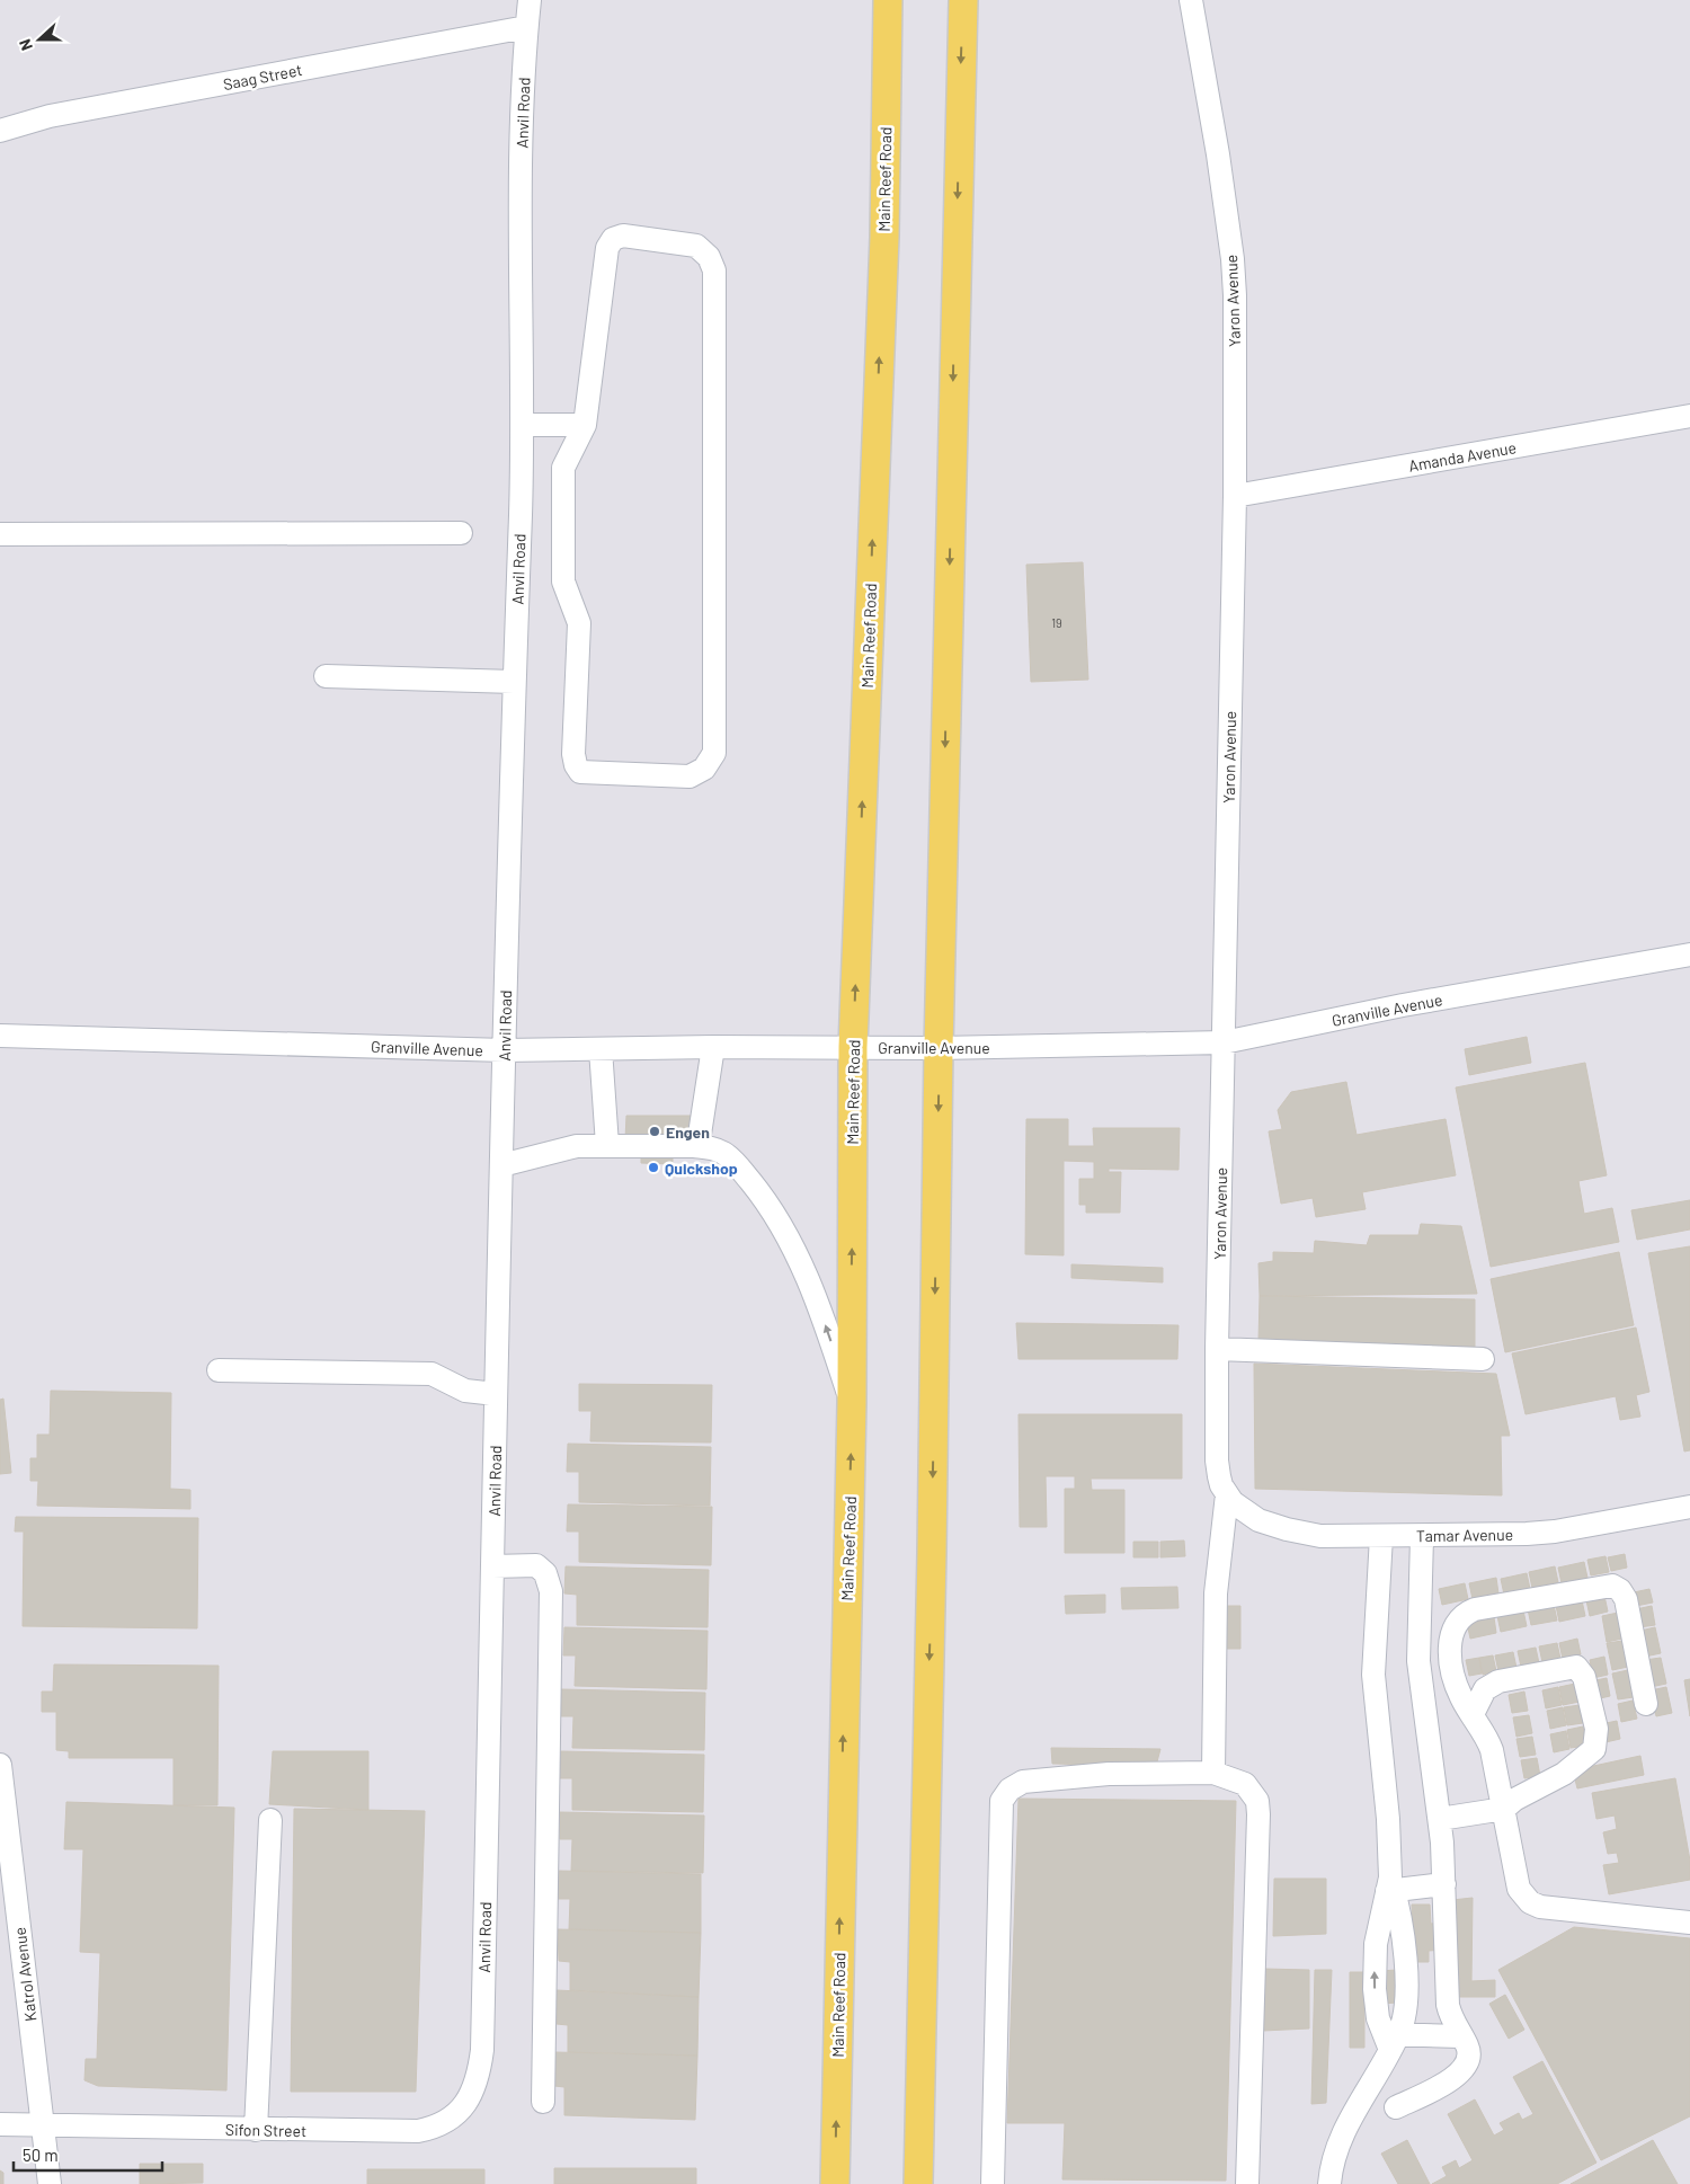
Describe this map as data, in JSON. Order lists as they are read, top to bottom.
{
  "streets": {
    "main road": ["Main Reef Road"],
    "street": [
      "Saag Street",
      "Anvil Road",
      "Yaron Avenue",
      "Amanda Avenue",
      "Granville Avenue",
      "Tamar Avenue",
      "Katrol Avenue",
      "Sifon Street"
    ]
  },
  "crossings": [
    ["Saag Street", "Anvil Road"],
    ["Anvil Road", "Granville Avenue"],
    ["Anvil Road", "Sifon Street"],
    ["Main Reef Road", "Granville Avenue"],
    ["Yaron Avenue", "Amanda Avenue"],
    ["Yaron Avenue", "Granville Avenue"],
    ["Yaron Avenue", "Tamar Avenue"],
    ["Katrol Avenue", "Sifon Street"]
  ],
  "places": ["Engen", "Quickshop"],
  "house_numbers": ["19"],
  "scale_bar": "50 m",
  "north": "left"
}
